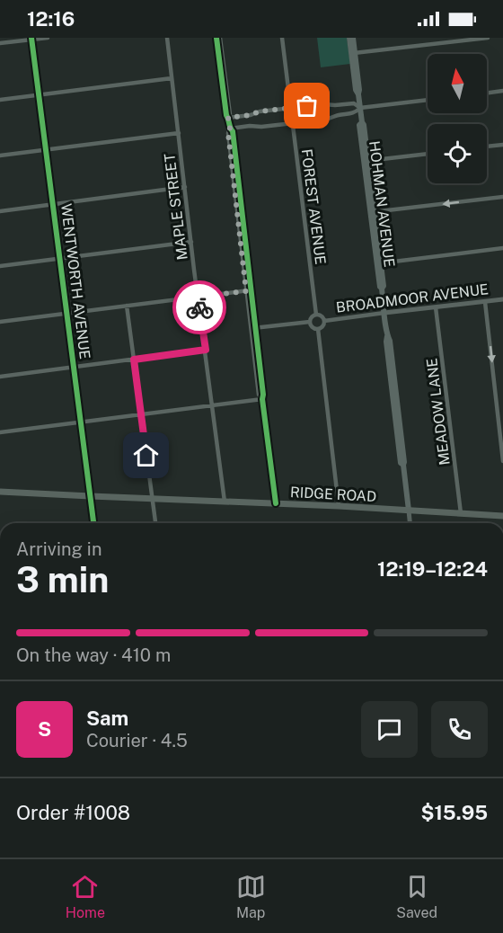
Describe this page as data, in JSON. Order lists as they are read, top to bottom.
{
  "streets": {
    "main road": ["HOHMAN AVENUE", "RIDGE ROAD"],
    "street": [
      "MAPLE STREET",
      "FOREST AVENUE",
      "WENTWORTH AVENUE",
      "BROADMOOR AVENUE",
      "MEADOW LANE"
    ]
  },
  "crossings": [
    ["HOHMAN AVENUE", "BROADMOOR AVENUE"],
    ["HOHMAN AVENUE", "RIDGE ROAD"],
    ["MAPLE STREET", "RIDGE ROAD"],
    ["FOREST AVENUE", "BROADMOOR AVENUE"],
    ["WENTWORTH AVENUE", "RIDGE ROAD"],
    ["BROADMOOR AVENUE", "MEADOW LANE"],
    ["MEADOW LANE", "RIDGE ROAD"]
  ],
  "north": "top",
  "page": {
    "status": "12:16",
    "heading": ["3 min", "Arriving in", "12:19–12:24"],
    "panel": [
      "Sam",
      "Courier · 4.5",
      "Order #1008",
      "$15.95"
    ],
    "bar": "On the way · 410 m",
    "round": "S",
    "tabs": ["Home", "Map", "Saved"]
  }
}
